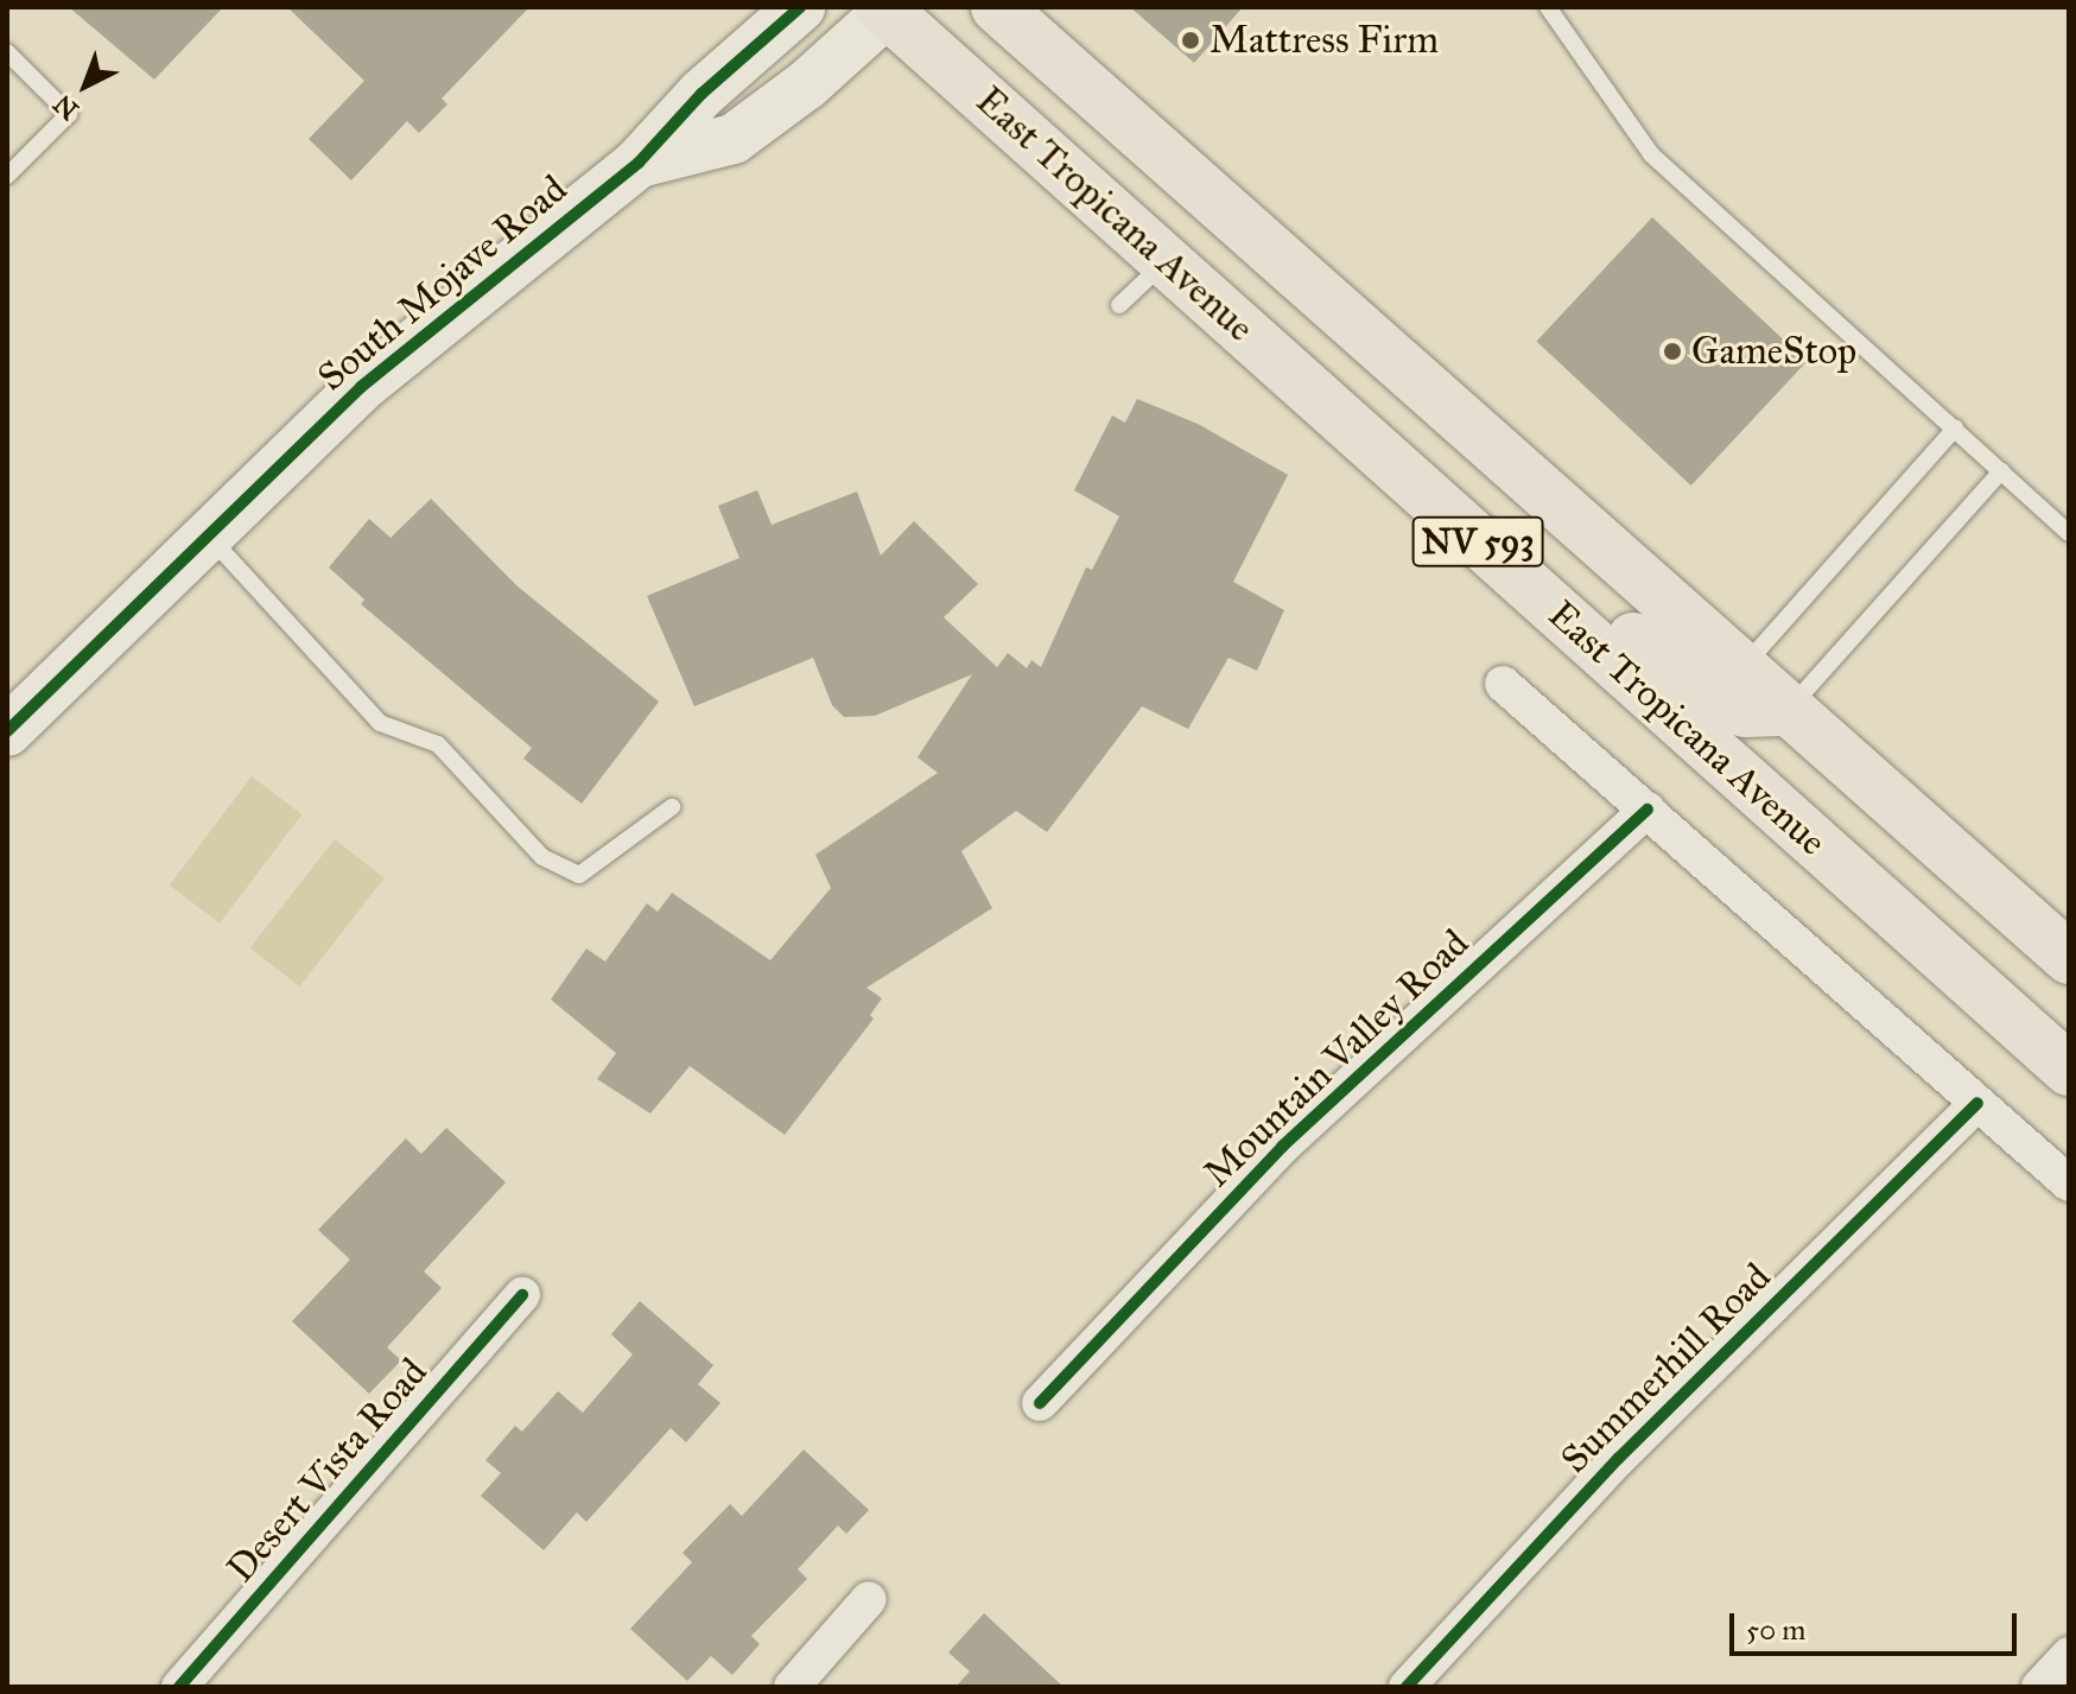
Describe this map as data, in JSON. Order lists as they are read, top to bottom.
{
  "streets": {
    "main road": ["East Tropicana Avenue", "NV 593"],
    "street": [
      "South Mojave Road",
      "Mountain Valley Road",
      "Summerhill Road",
      "Desert Vista Road"
    ]
  },
  "crossings": [
    ["East Tropicana Avenue", "South Mojave Road"]
  ],
  "places": ["Mattress Firm", "GameStop"],
  "scale_bar": "50 m",
  "north": "bottom left"
}
